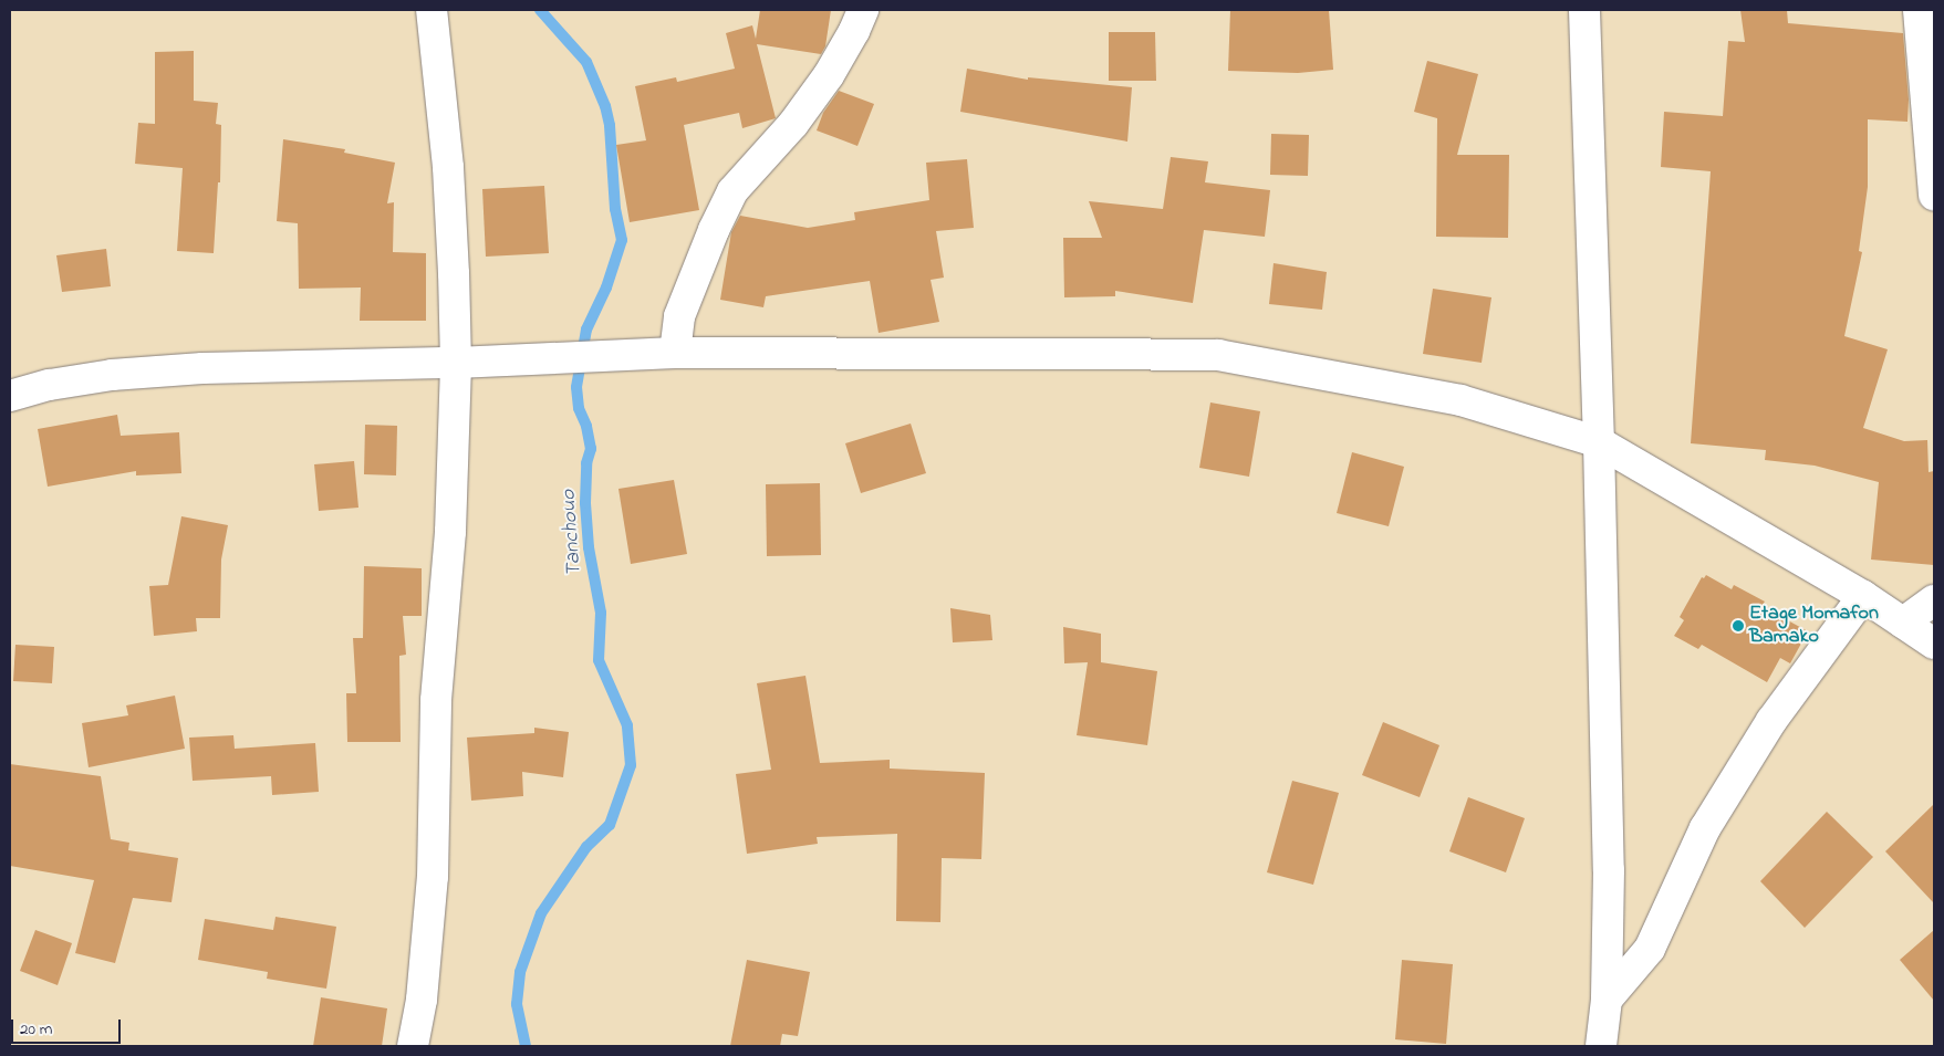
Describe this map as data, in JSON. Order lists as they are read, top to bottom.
{
  "water": ["Tanchouo"],
  "places": ["Etage Momafon Bamako"],
  "scale_bar": "20 m"
}
